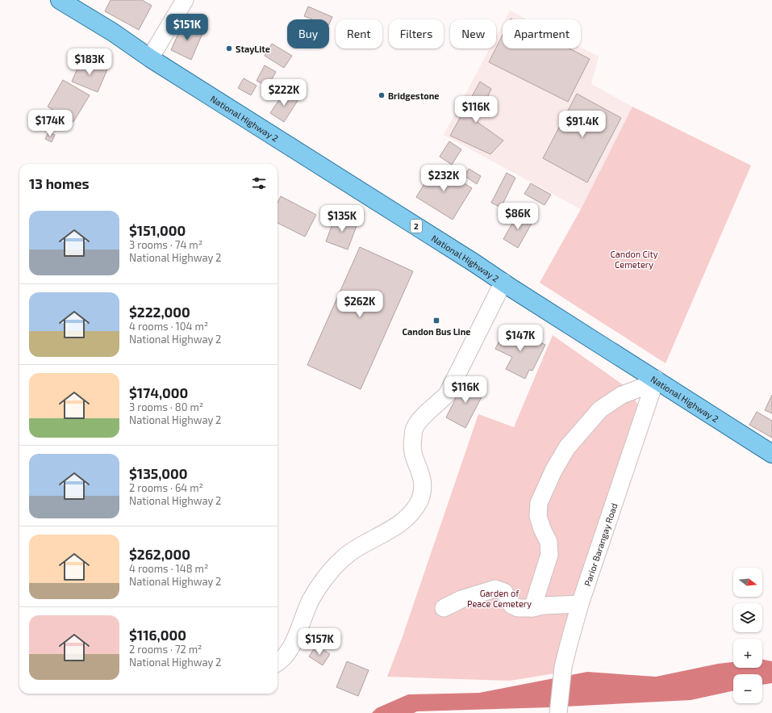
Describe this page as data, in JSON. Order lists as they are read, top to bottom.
{
  "streets": {
    "main road": ["National Highway 2", "2"],
    "street": ["Parior Barangay Road"]
  },
  "crossings": [
    ["National Highway 2", "Parior Barangay Road"]
  ],
  "parks": ["Candon City Cemetery", "Garden of Peace Cemetery"],
  "places": {
    "other": ["StayLite", "Bridgestone"],
    "transit": ["Candon Bus Line"]
  },
  "north": "right",
  "page": {
    "price": [
      "$151K",
      "$183K",
      "$222K",
      "$116K",
      "$174K",
      "$91.4K",
      "$232K",
      "$86K",
      "$135K",
      "$262K",
      "$147K",
      "$116K",
      "$157K"
    ],
    "chip": [
      "Buy",
      "Rent",
      "Filters",
      "New",
      "Apartment"
    ],
    "heading": "13 homes",
    "list": [
      {
        "name": "$151,000",
        "note": "3 rooms · 74 m² · National Highway 2"
      },
      {
        "name": "$222,000",
        "note": "4 rooms · 104 m² · National Highway 2"
      },
      {
        "name": "$174,000",
        "note": "3 rooms · 80 m² · National Highway 2"
      },
      {
        "name": "$135,000",
        "note": "2 rooms · 64 m² · National Highway 2"
      },
      {
        "name": "$262,000",
        "note": "4 rooms · 148 m² · National Highway 2"
      },
      {
        "name": "$116,000",
        "note": "2 rooms · 72 m² · National Highway 2"
      }
    ],
    "map_buttons": ["+", "−"]
  }
}
